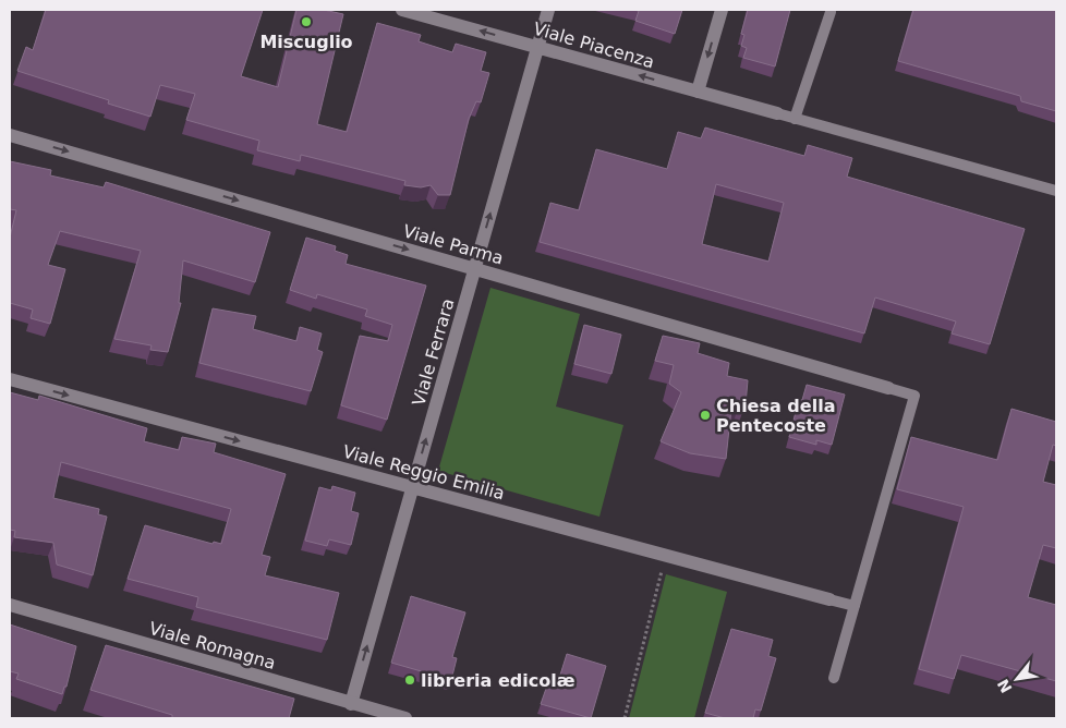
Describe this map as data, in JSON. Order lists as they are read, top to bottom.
{
  "streets": {
    "street": [
      "Viale Piacenza",
      "Viale Parma",
      "Viale Ferrara",
      "Viale Reggio Emilia",
      "Viale Romagna"
    ]
  },
  "crossings": [
    ["Viale Piacenza", "Viale Ferrara"],
    ["Viale Parma", "Viale Ferrara"],
    ["Viale Ferrara", "Viale Reggio Emilia"],
    ["Viale Ferrara", "Viale Romagna"]
  ],
  "one_way": [
    "Viale Piacenza",
    "Viale Parma",
    "Viale Ferrara",
    "Viale Reggio Emilia"
  ],
  "places": ["Miscuglio", "Chiesa della Pentecoste", "libreria edicolæ"],
  "north": "bottom left"
}
